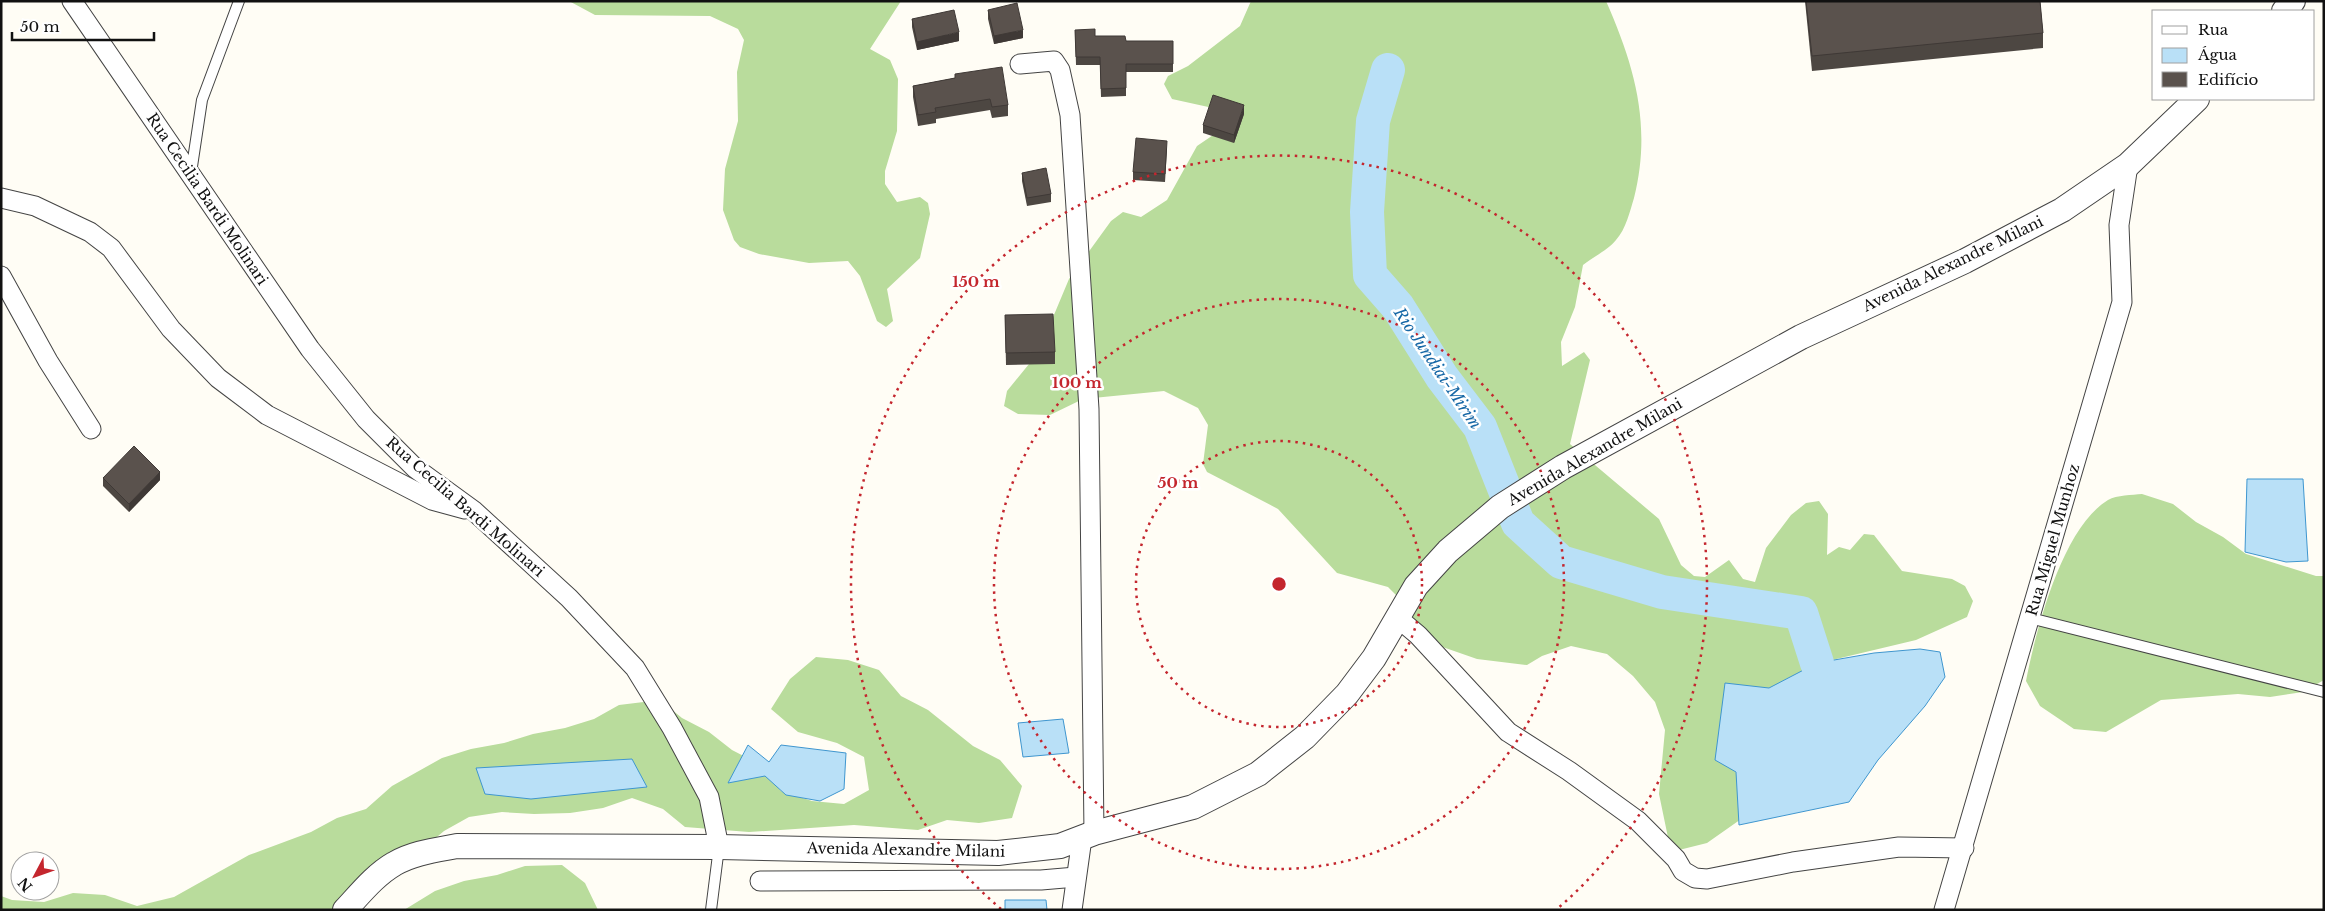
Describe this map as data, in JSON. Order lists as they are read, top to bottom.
{
  "streets": {
    "street": ["Rua Cecilia Bardi Molinari", "Avenida Alexandre Milani", "Rua Miguel Munhoz"]
  },
  "crossings": [
    ["Rua Cecilia Bardi Molinari", "Avenida Alexandre Milani"],
    ["Avenida Alexandre Milani", "Rua Miguel Munhoz"]
  ],
  "water": ["Rio Jundiaí-Mirim"],
  "legend": ["Rua", "Água", "Edifício"],
  "scale_bar": "50 m",
  "north": "bottom left",
  "rings": ["150 m", "100 m", "50 m"]
}
